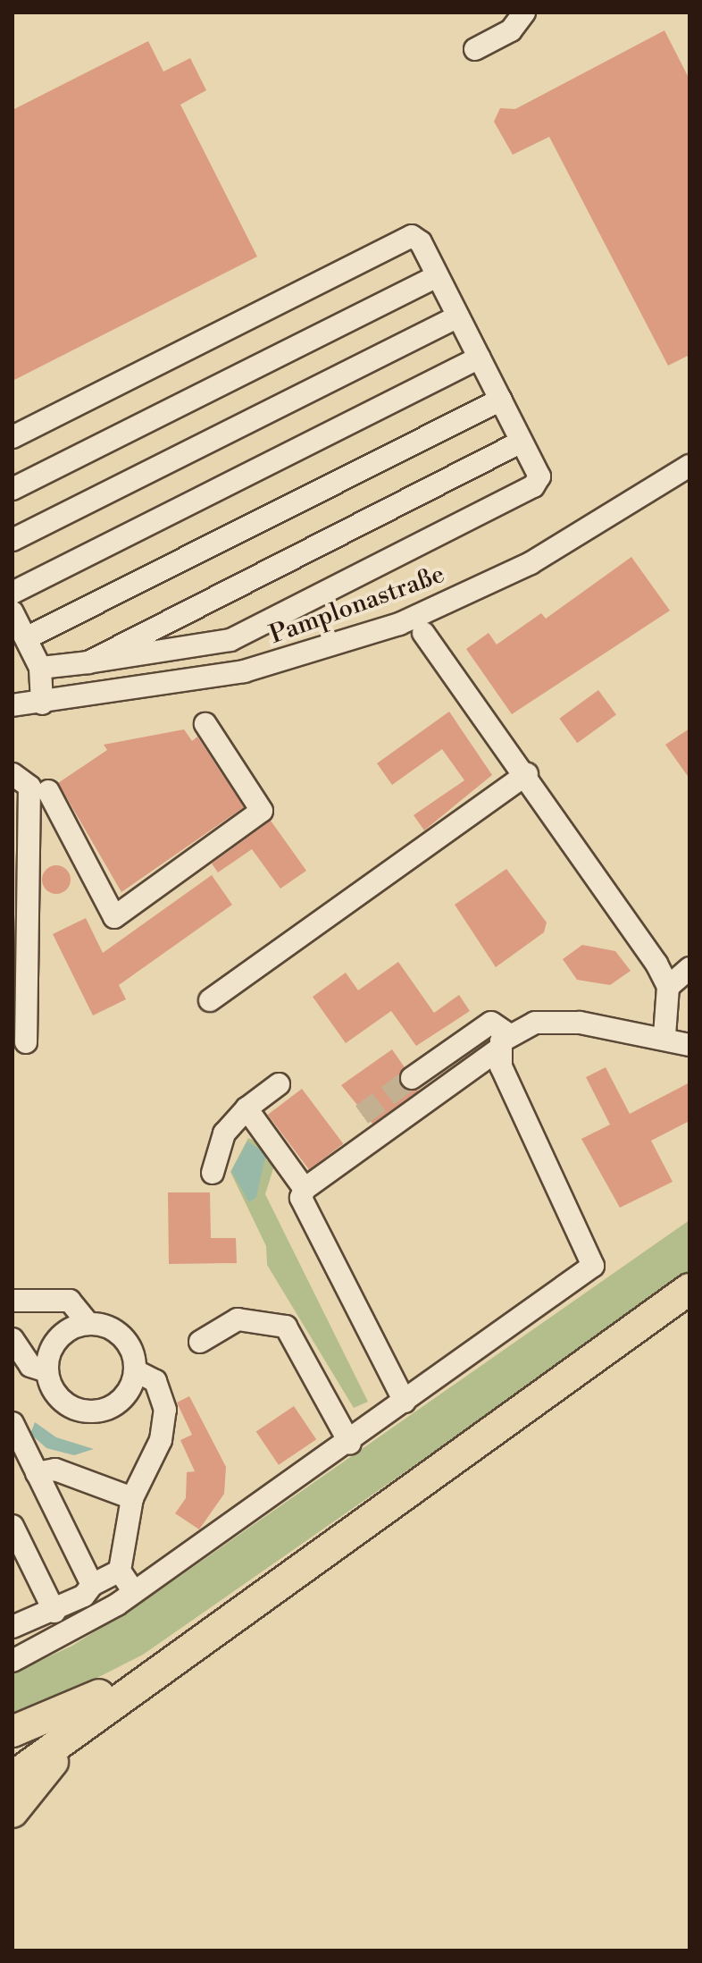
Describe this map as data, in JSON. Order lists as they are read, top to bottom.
{
  "streets": {
    "street": ["Pamplonastraße"]
  }
}
